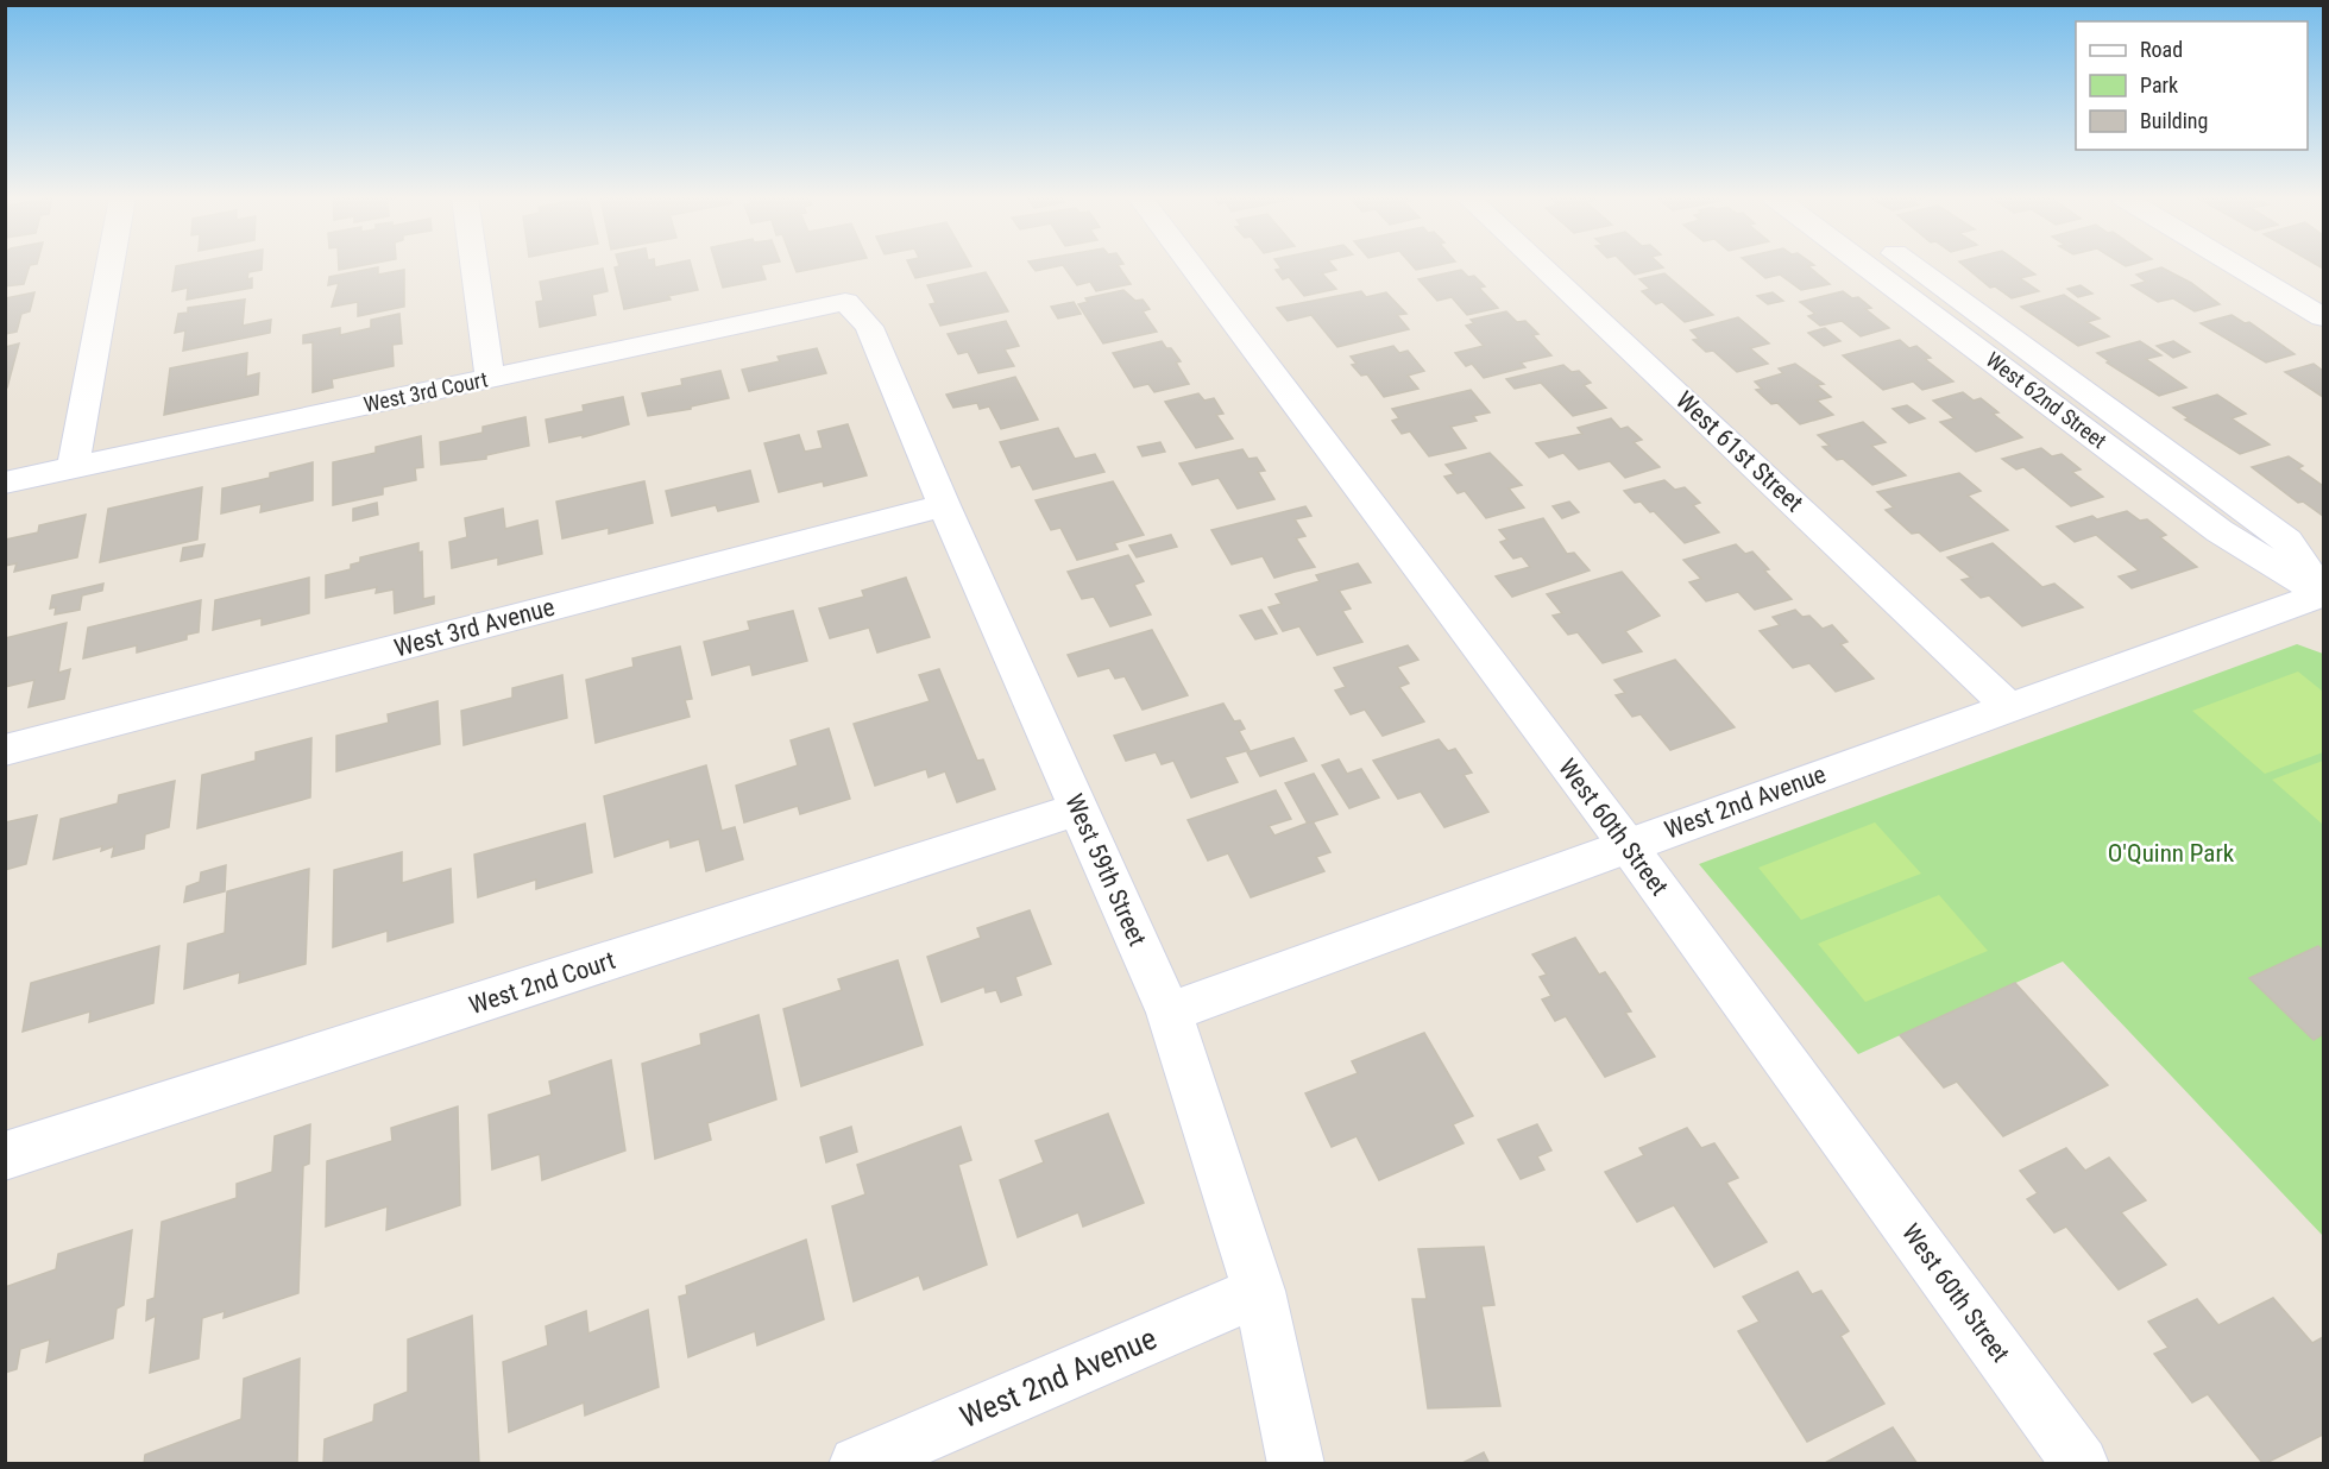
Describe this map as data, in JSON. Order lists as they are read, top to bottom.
{
  "streets": {
    "street": [
      "West 3rd Court",
      "West 62nd Street",
      "West 61st Street",
      "West 3rd Avenue",
      "West 2nd Avenue",
      "West 60th Street",
      "West 59th Street",
      "West 2nd Court"
    ]
  },
  "crossings": [
    ["West 3rd Court", "West 59th Street"],
    ["West 62nd Street", "West 2nd Avenue"],
    ["West 61st Street", "West 2nd Avenue"],
    ["West 3rd Avenue", "West 59th Street"],
    ["West 2nd Avenue", "West 60th Street"],
    ["West 2nd Avenue", "West 59th Street"],
    ["West 59th Street", "West 2nd Court"]
  ],
  "parks": ["O'Quinn Park"],
  "legend": ["Road", "Park", "Building"]
}
